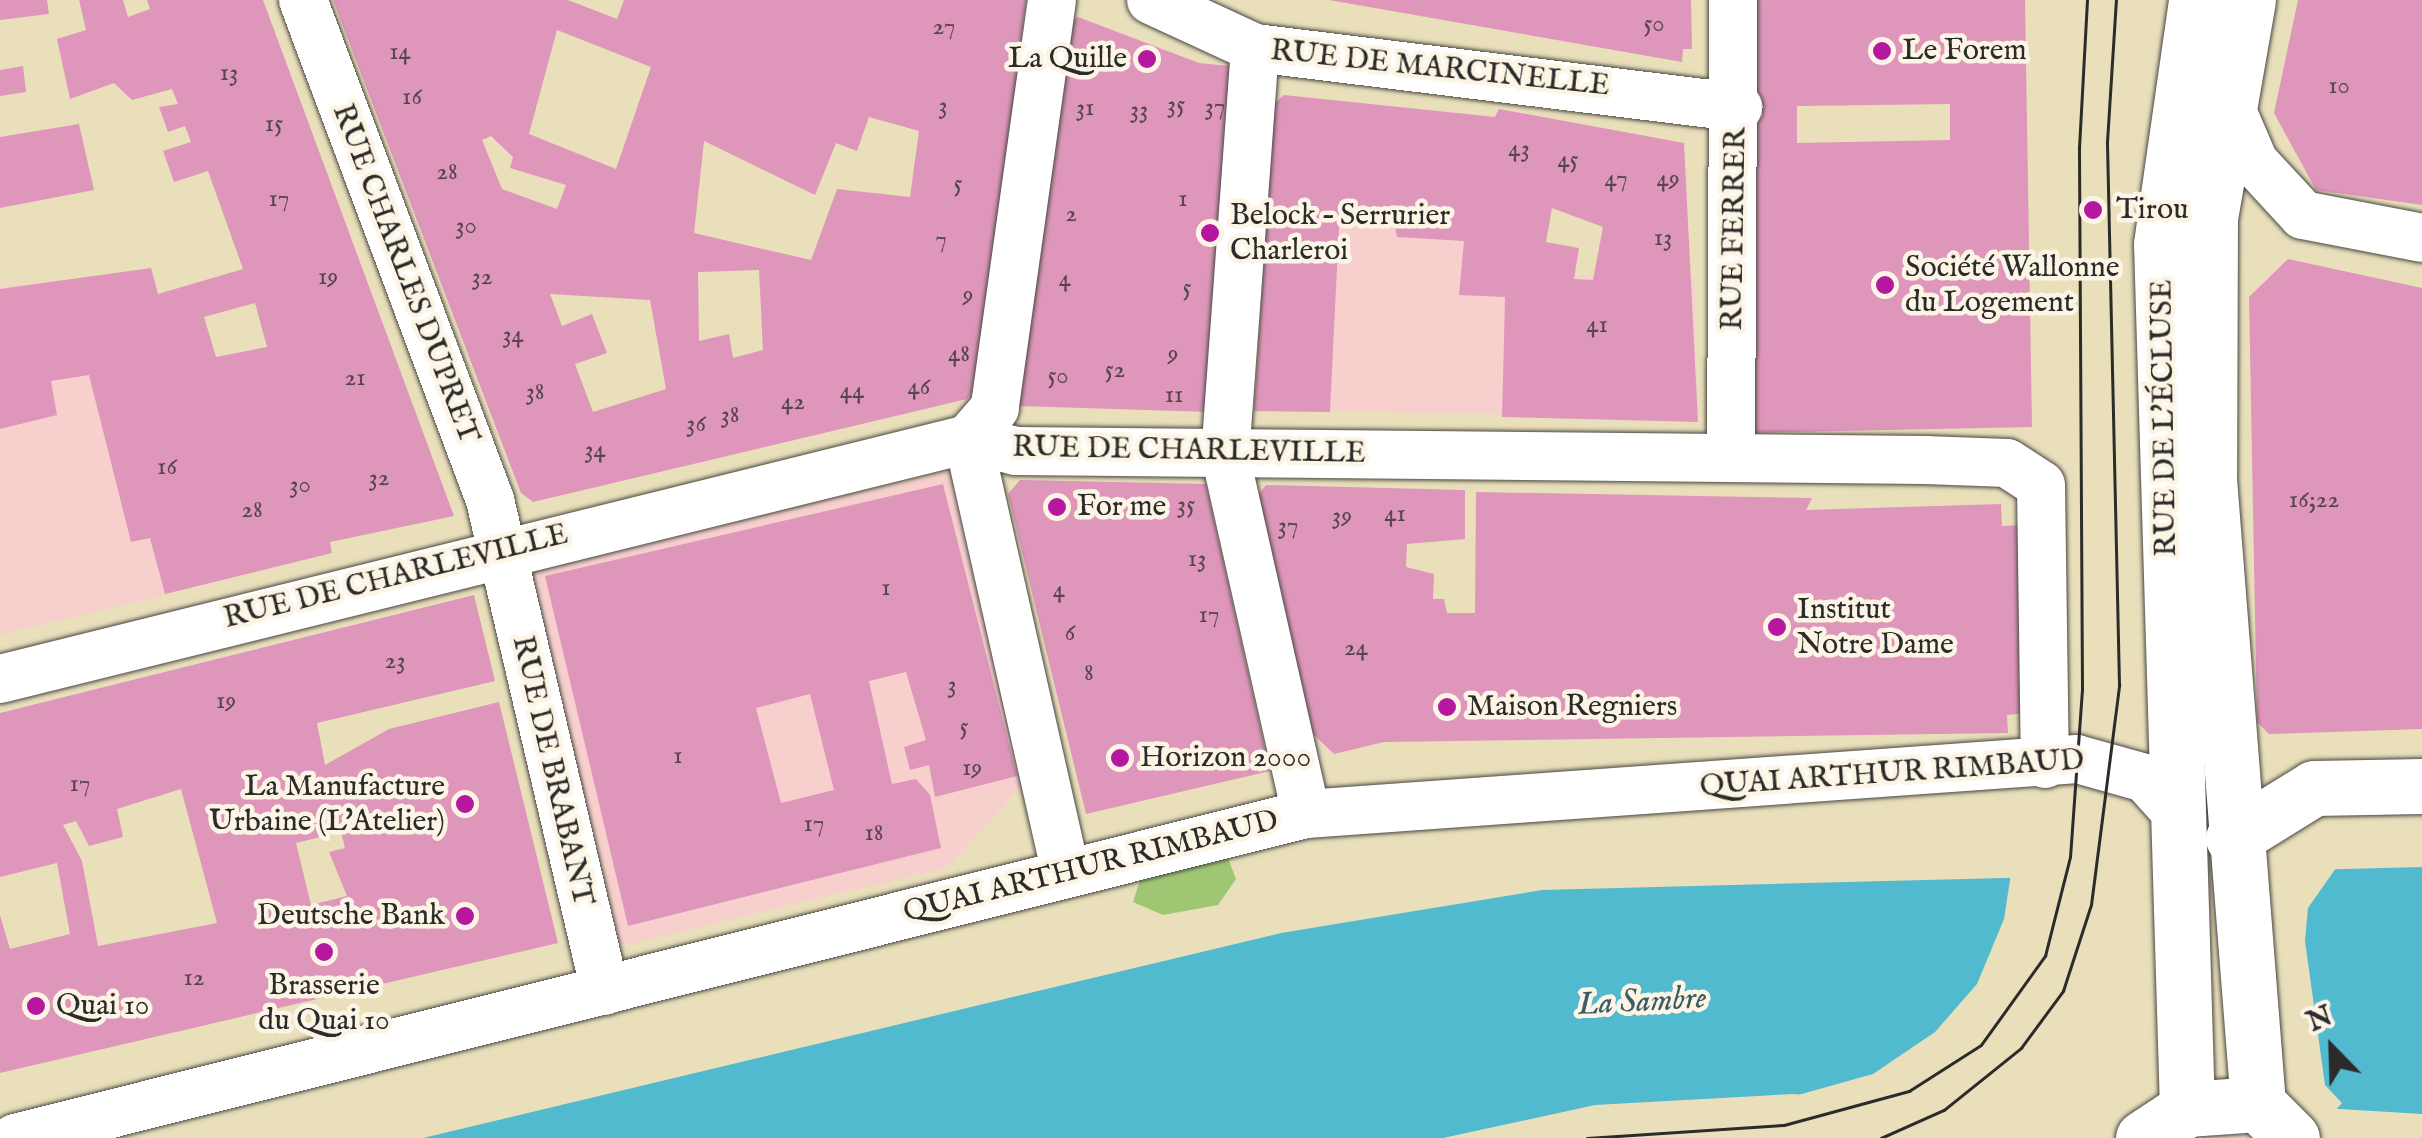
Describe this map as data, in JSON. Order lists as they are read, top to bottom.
{
  "streets": {
    "main road": ["RUE DE L'ÉCLUSE"],
    "street": [
      "RUE DE MARCINELLE",
      "RUE FERRER",
      "RUE CHARLES DUPRET",
      "RUE DE CHARLEVILLE",
      "RUE DE BRABANT",
      "QUAI ARTHUR RIMBAUD"
    ]
  },
  "crossings": [
    ["RUE DE MARCINELLE", "RUE FERRER"],
    ["RUE FERRER", "RUE DE CHARLEVILLE"],
    ["RUE CHARLES DUPRET", "RUE DE CHARLEVILLE"],
    ["RUE CHARLES DUPRET", "RUE DE BRABANT"],
    ["RUE DE L'ÉCLUSE", "QUAI ARTHUR RIMBAUD"],
    ["RUE DE CHARLEVILLE", "RUE DE BRABANT"],
    ["RUE DE CHARLEVILLE", "QUAI ARTHUR RIMBAUD"],
    ["RUE DE BRABANT", "QUAI ARTHUR RIMBAUD"]
  ],
  "water": ["La Sambre"],
  "places": [
    "Le Forem",
    "La Quille",
    "Tirou",
    "Belock – Serrurier Charleroi",
    "Société Wallonne du Logement",
    "For me",
    "Institut Notre Dame",
    "Maison Regniers",
    "Horizon 2000",
    "La Manufacture Urbaine (L'Atelier)",
    "Deutsche Bank",
    "Brasserie du Quai 10",
    "Quai 10"
  ],
  "house_numbers": [
    "50",
    "27",
    "14",
    "13",
    "10",
    "16",
    "35",
    "3",
    "37",
    "31",
    "33",
    "15",
    "43",
    "45",
    "28",
    "47",
    "49",
    "5",
    "17",
    "1",
    "2",
    "30",
    "13",
    "7",
    "19",
    "32",
    "4",
    "5",
    "9",
    "41",
    "34",
    "48",
    "9",
    "52",
    "50",
    "21",
    "46",
    "44",
    "38",
    "11",
    "42",
    "38",
    "36",
    "34",
    "16",
    "32",
    "30",
    "16;22",
    "35",
    "28",
    "41",
    "39",
    "37",
    "13",
    "1",
    "4",
    "17",
    "6",
    "24",
    "23",
    "8",
    "3",
    "19",
    "5",
    "1",
    "19",
    "17",
    "17",
    "18",
    "12"
  ],
  "north": "top left"
}
